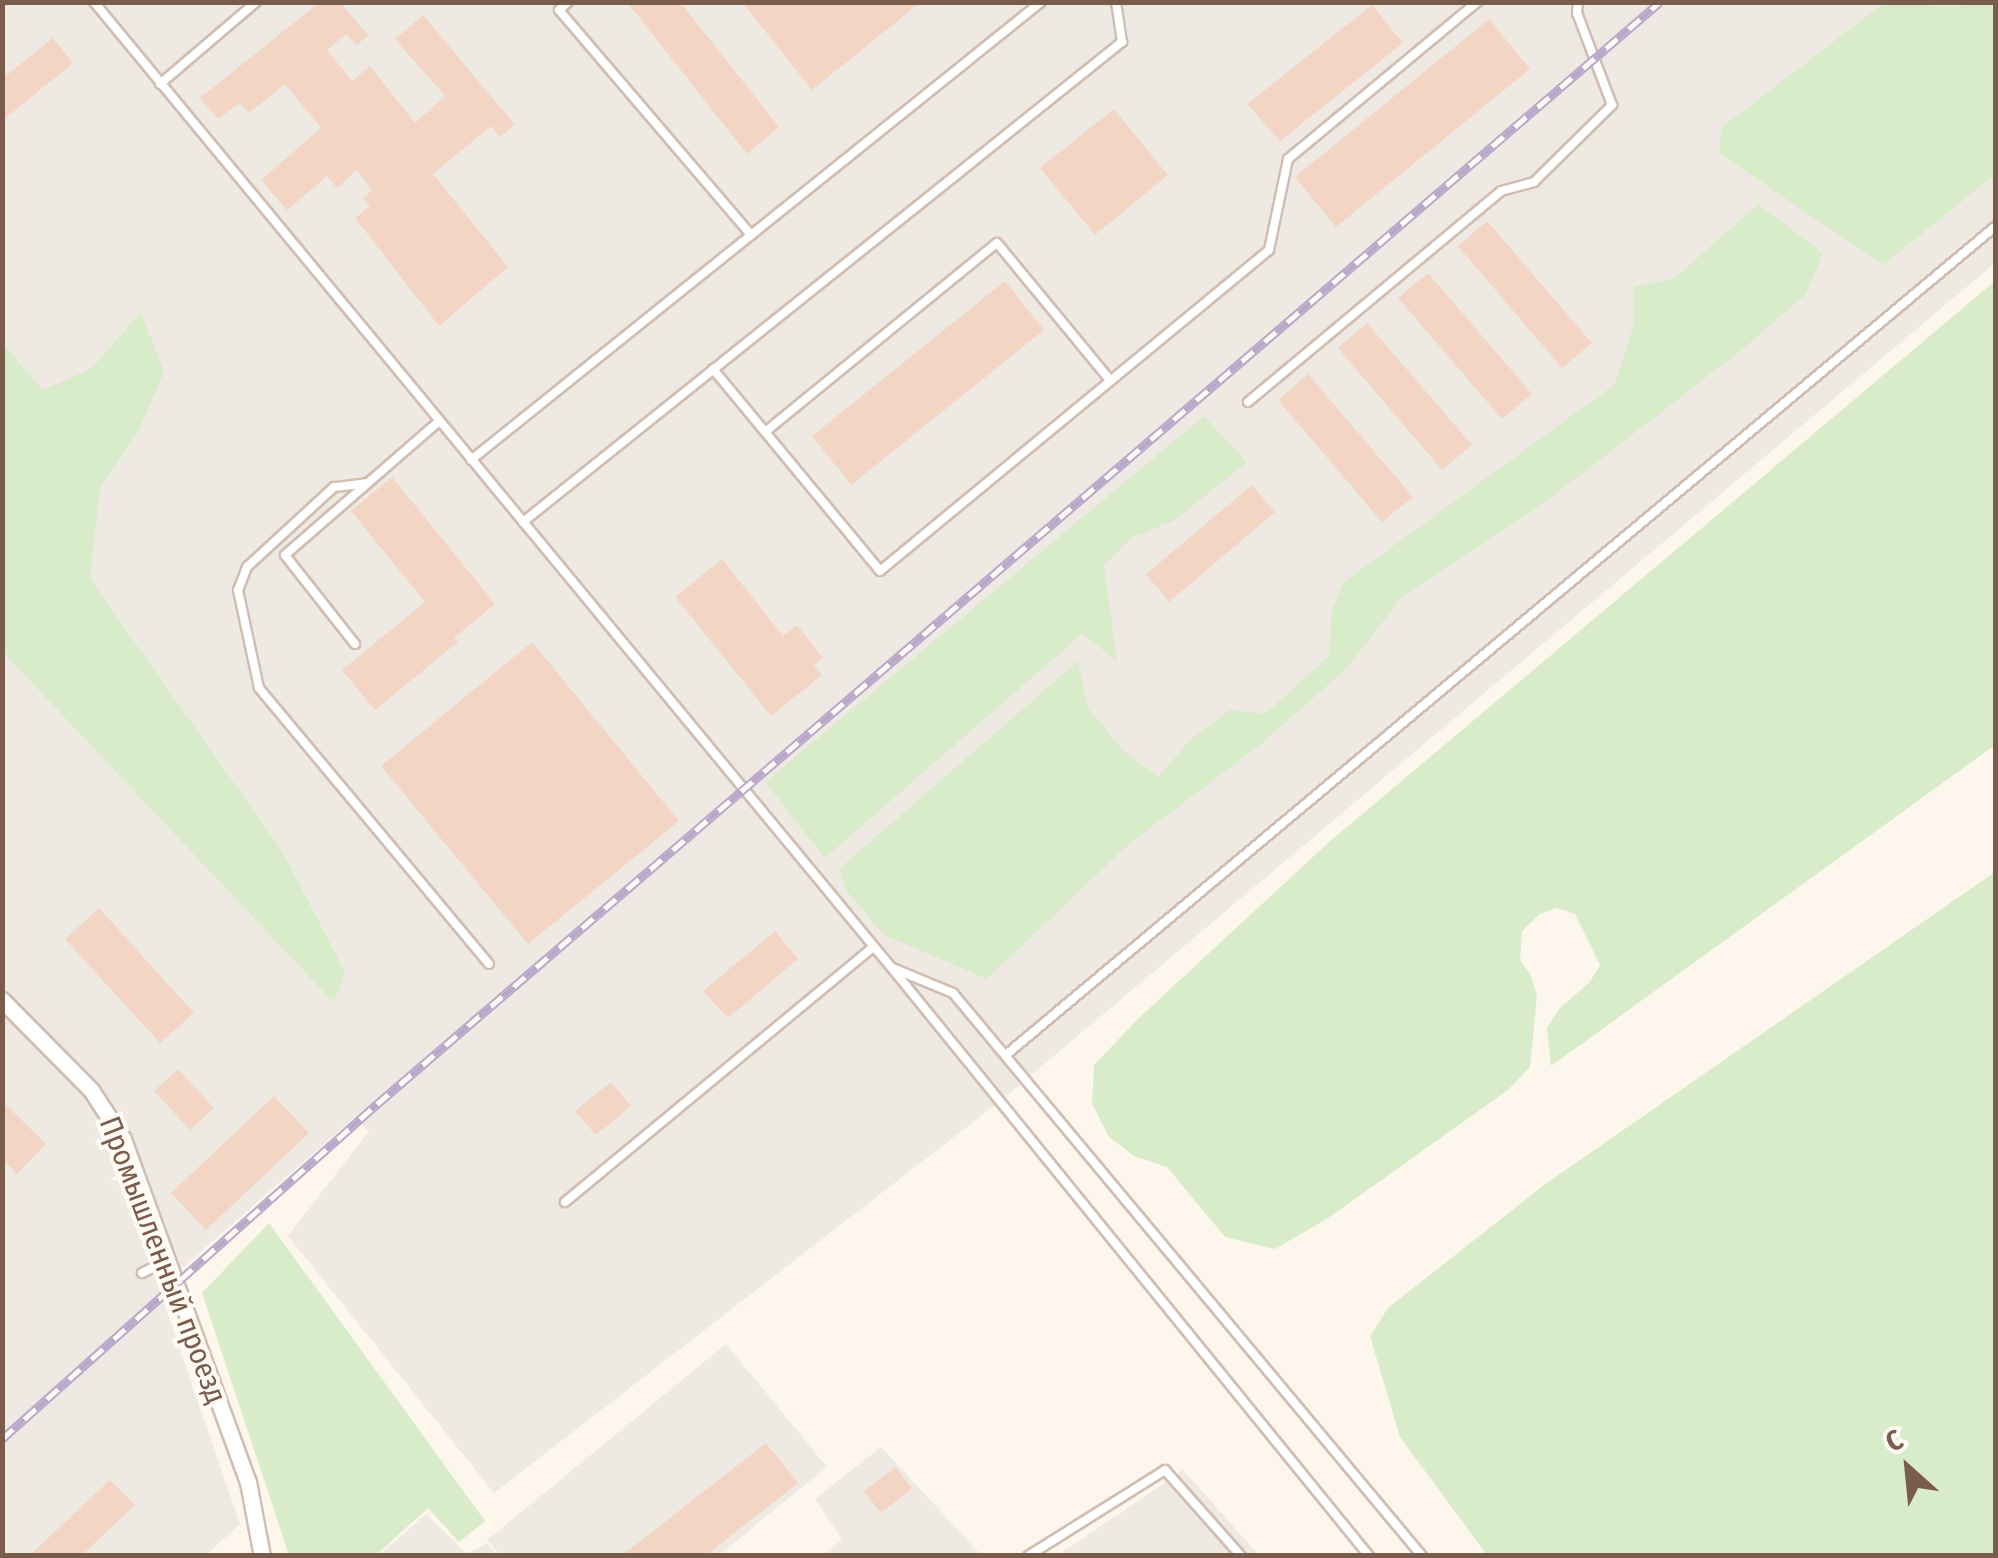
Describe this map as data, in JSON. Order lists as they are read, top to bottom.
{
  "streets": {
    "street": ["Промышленный проезд"]
  },
  "north": "top left"
}
